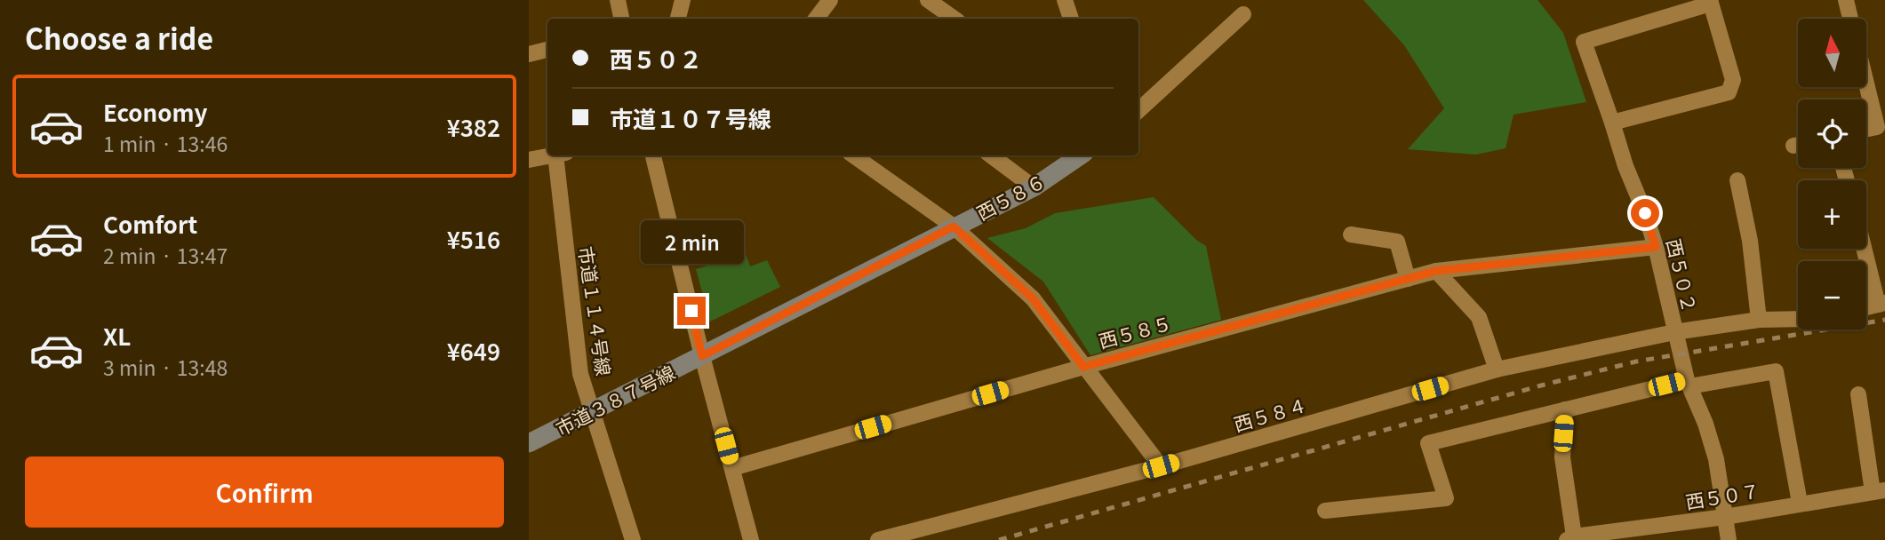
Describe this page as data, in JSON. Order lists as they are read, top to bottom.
{
  "streets": {
    "street": [
      "西５８６",
      "西５０２",
      "市道１１４号線",
      "西５８５",
      "市道３８７号線",
      "西５８４",
      "西５０７"
    ]
  },
  "crossings": [
    ["西５８６", "市道３８７号線"],
    ["西５０２", "西５８５"],
    ["西５０２", "西５８４"],
    ["西５０２", "西５０７"],
    ["市道１１４号線", "市道３８７号線"]
  ],
  "north": "top",
  "page": {
    "heading": "Choose a ride",
    "map_buttons": ["+", "−"],
    "banner": ["西５０２", "市道１０７号線"],
    "list": [
      {
        "name": "Economy",
        "note": "1 min · 13:46",
        "value": "¥382"
      },
      {
        "name": "Comfort",
        "note": "2 min · 13:47",
        "value": "¥516"
      },
      {
        "name": "XL",
        "note": "3 min · 13:48",
        "value": "¥649"
      }
    ],
    "bubble": "2 min",
    "buttons": "Confirm"
  }
}
